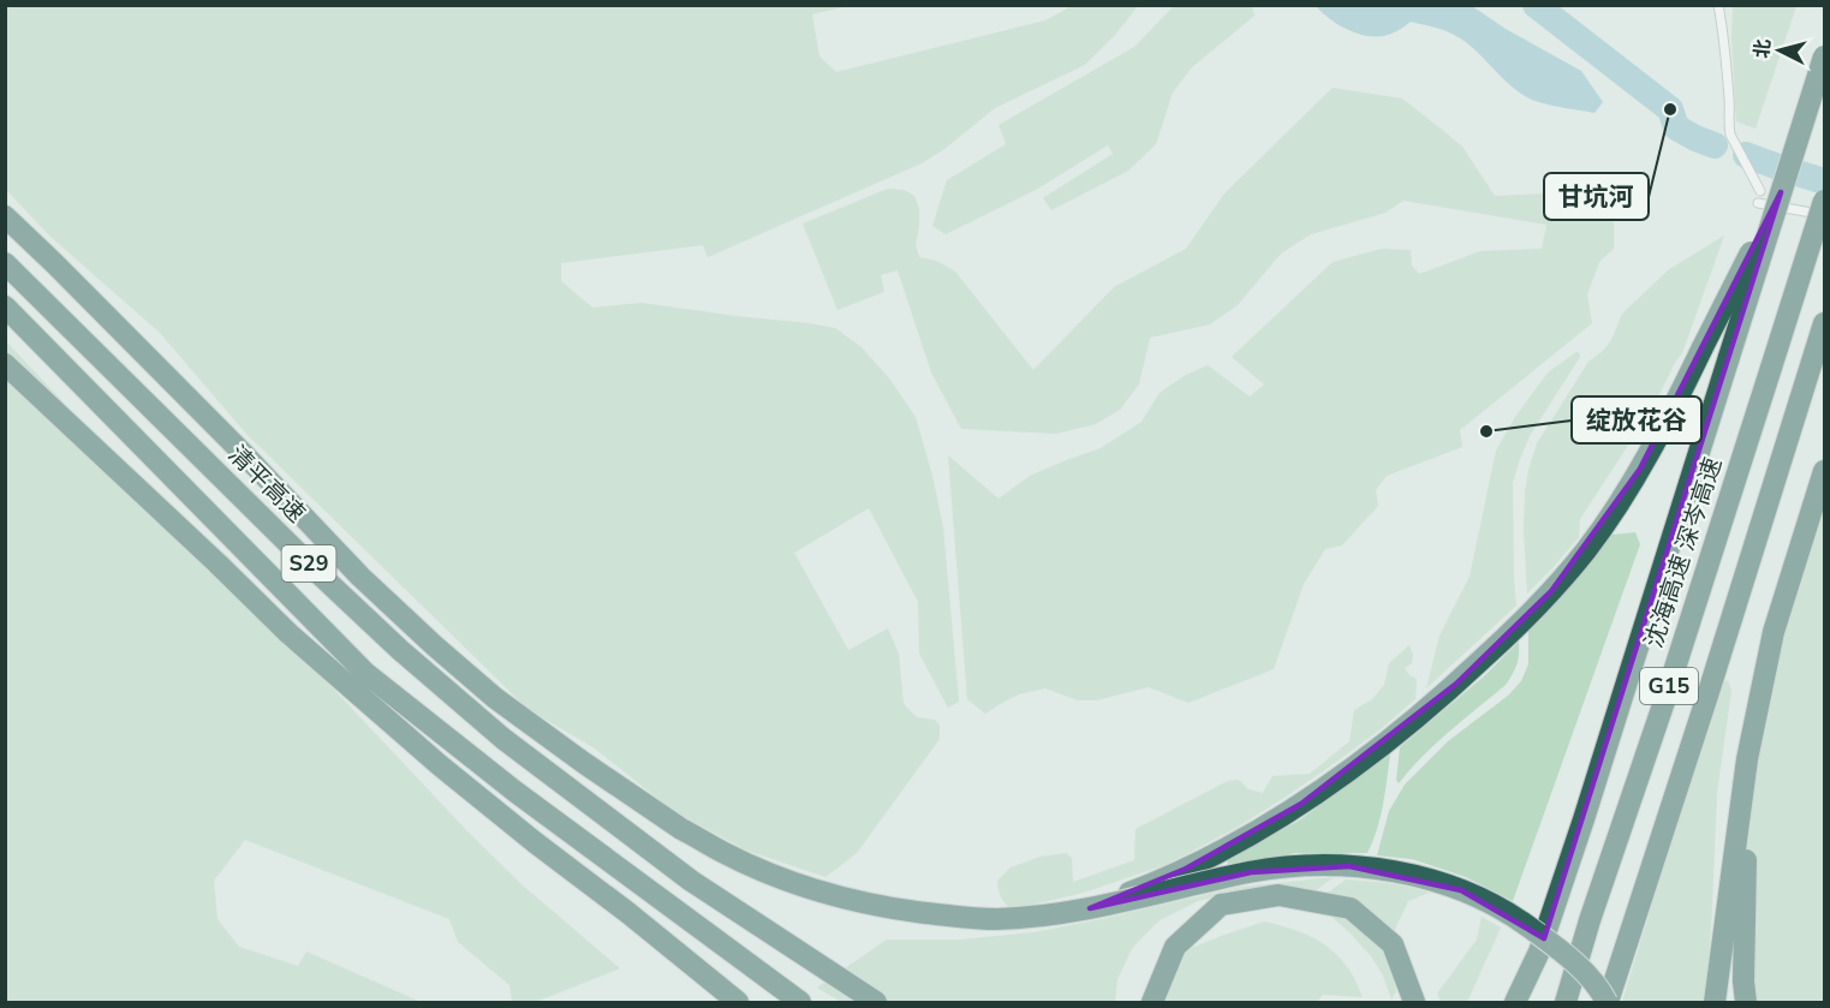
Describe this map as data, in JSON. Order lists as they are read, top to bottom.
{
  "streets": {
    "highway": [
      "清平高速",
      "沈海高速 深岑高速",
      "S29",
      "G15"
    ]
  },
  "places": ["甘坑河", "绽放花谷"],
  "north": "left"
}
